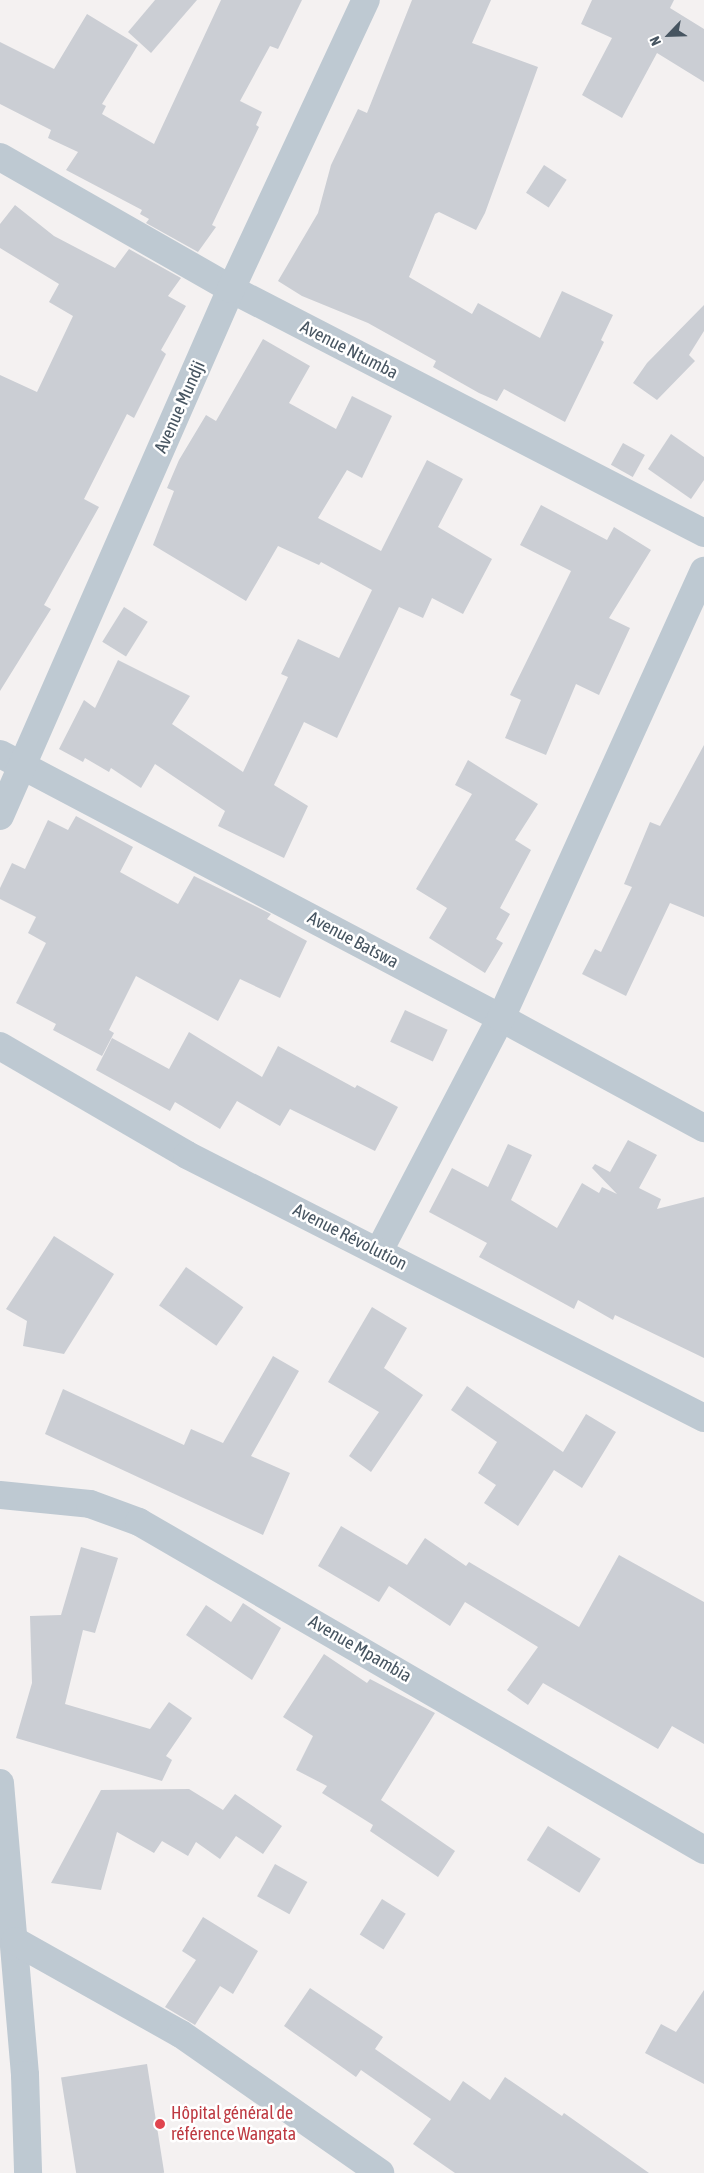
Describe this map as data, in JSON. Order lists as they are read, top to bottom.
{
  "streets": {
    "street": [
      "Avenue Ntumba",
      "Avenue Mundji",
      "Avenue Batswa",
      "Avenue Révolution",
      "Avenue Mpambia"
    ]
  },
  "crossings": [
    ["Avenue Ntumba", "Avenue Mundji"],
    ["Avenue Mundji", "Avenue Batswa"]
  ],
  "places": ["Hôpital général de référence Wangata"],
  "north": "bottom left"
}
